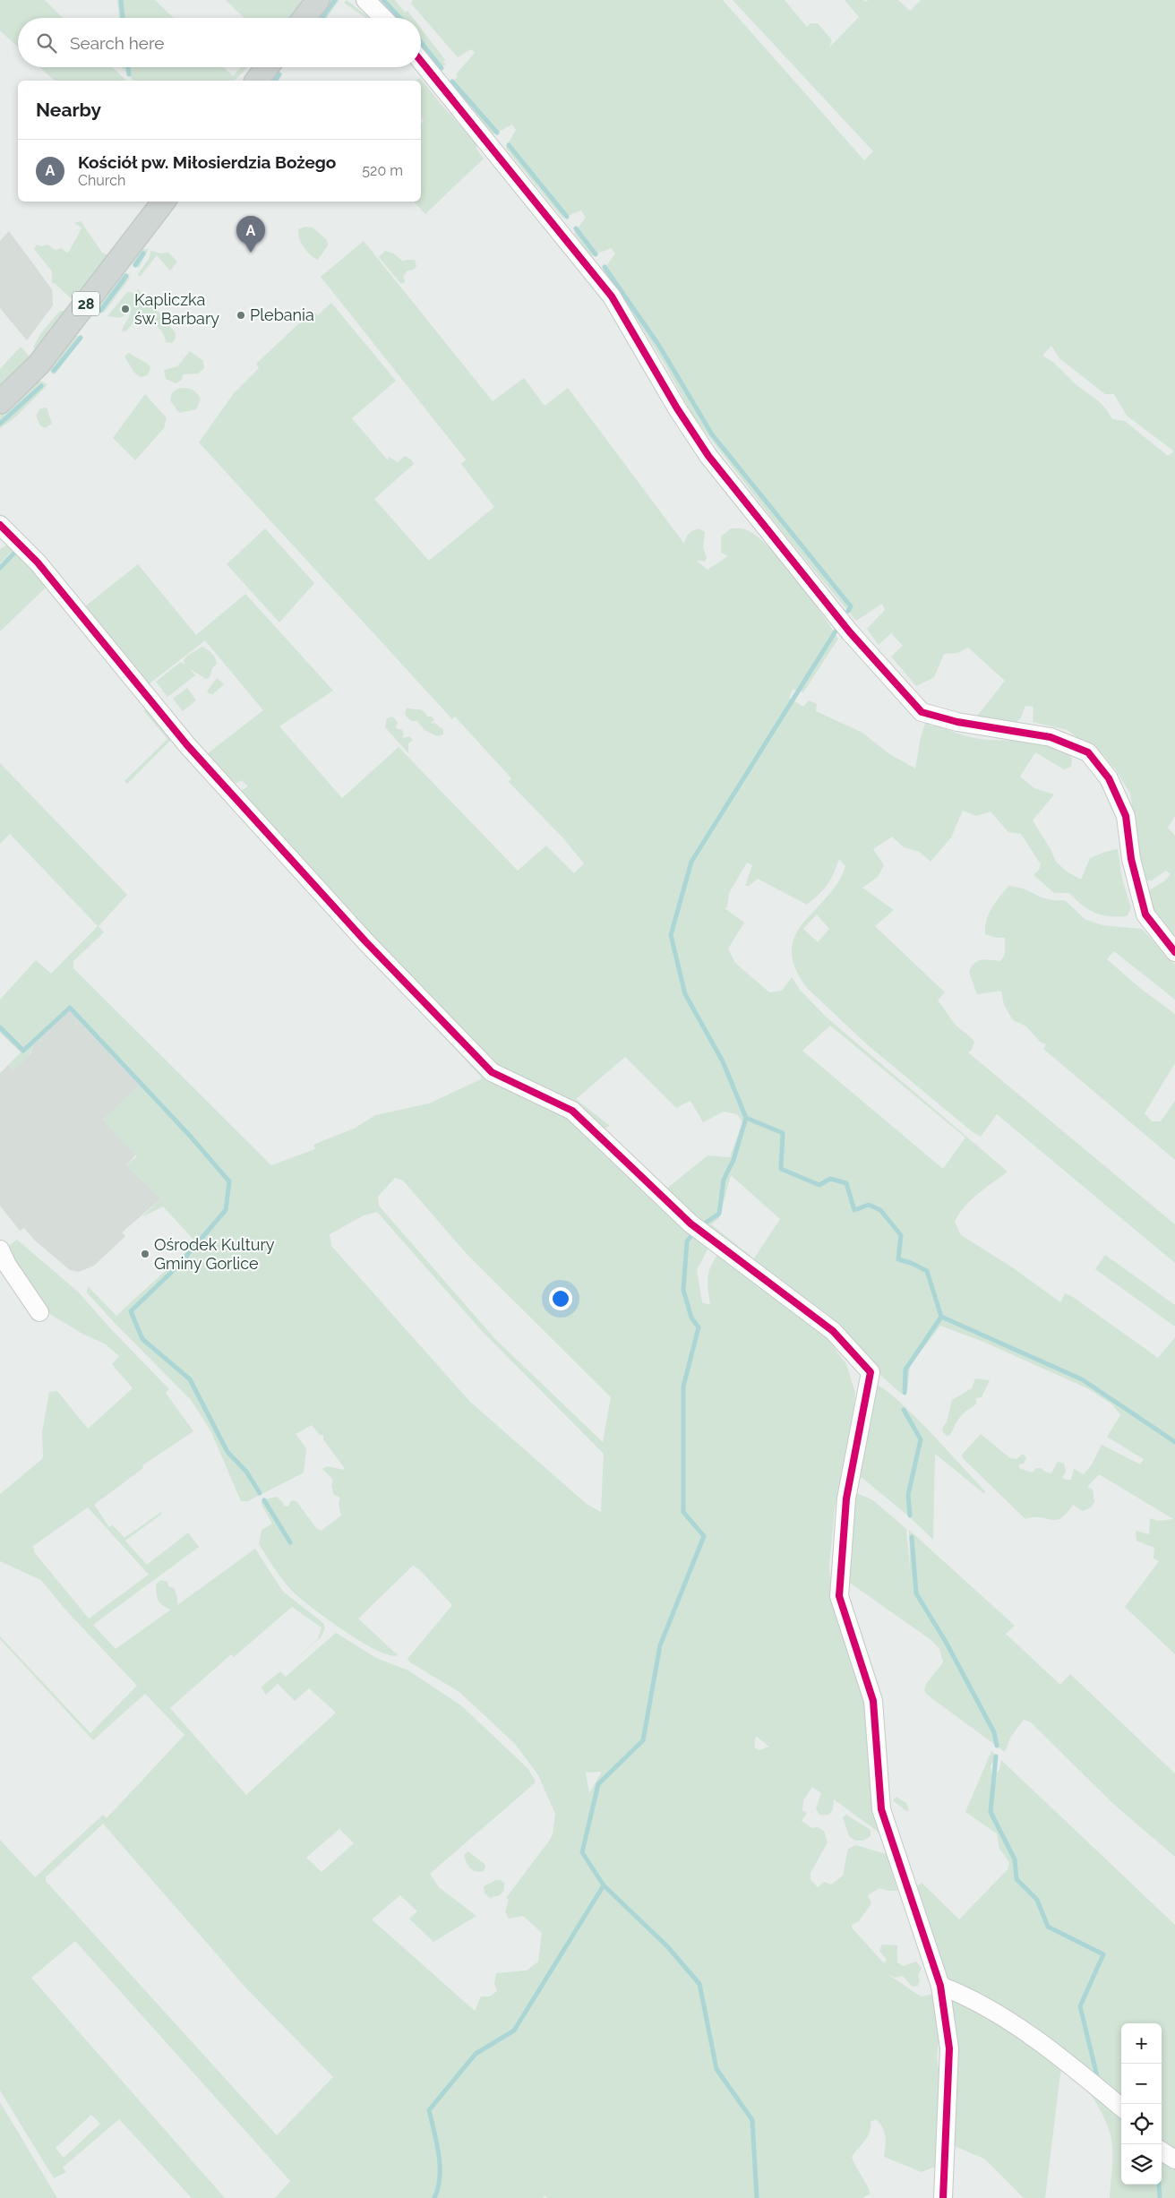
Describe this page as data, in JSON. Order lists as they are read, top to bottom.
{
  "streets": {
    "main road": ["28"]
  },
  "places": ["Kapliczka św. Barbary", "Plebania", "Ośrodek Kultury Gminy Gorlice"],
  "page": {
    "search": "Search here",
    "heading": "Nearby",
    "list": [
      {
        "mark": "A",
        "name": "Kościół pw. Miłosierdzia Bożego",
        "note": "Church",
        "value": "520 m"
      }
    ],
    "pins": "A",
    "map_buttons": ["+", "−"]
  }
}
